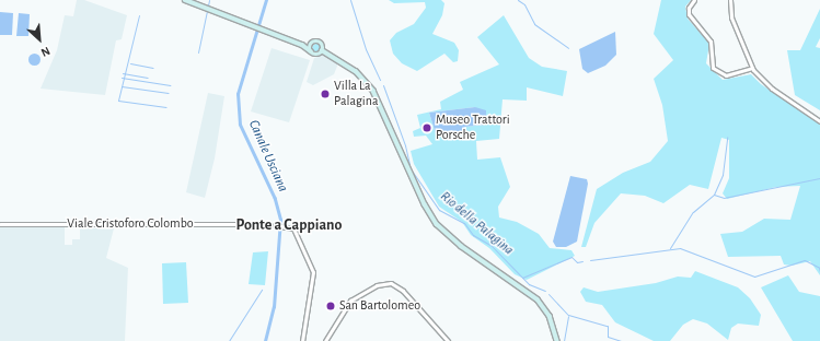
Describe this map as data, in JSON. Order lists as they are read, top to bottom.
{
  "streets": {
    "street": ["Viale Cristoforo Colombo"]
  },
  "districts": ["Ponte a Cappiano"],
  "water": ["Canale Usciana", "Rio della Palagina"],
  "places": ["Villa La Palagina", "Museo Trattori Porsche", "San Bartolomeo"],
  "north": "bottom right"
}
